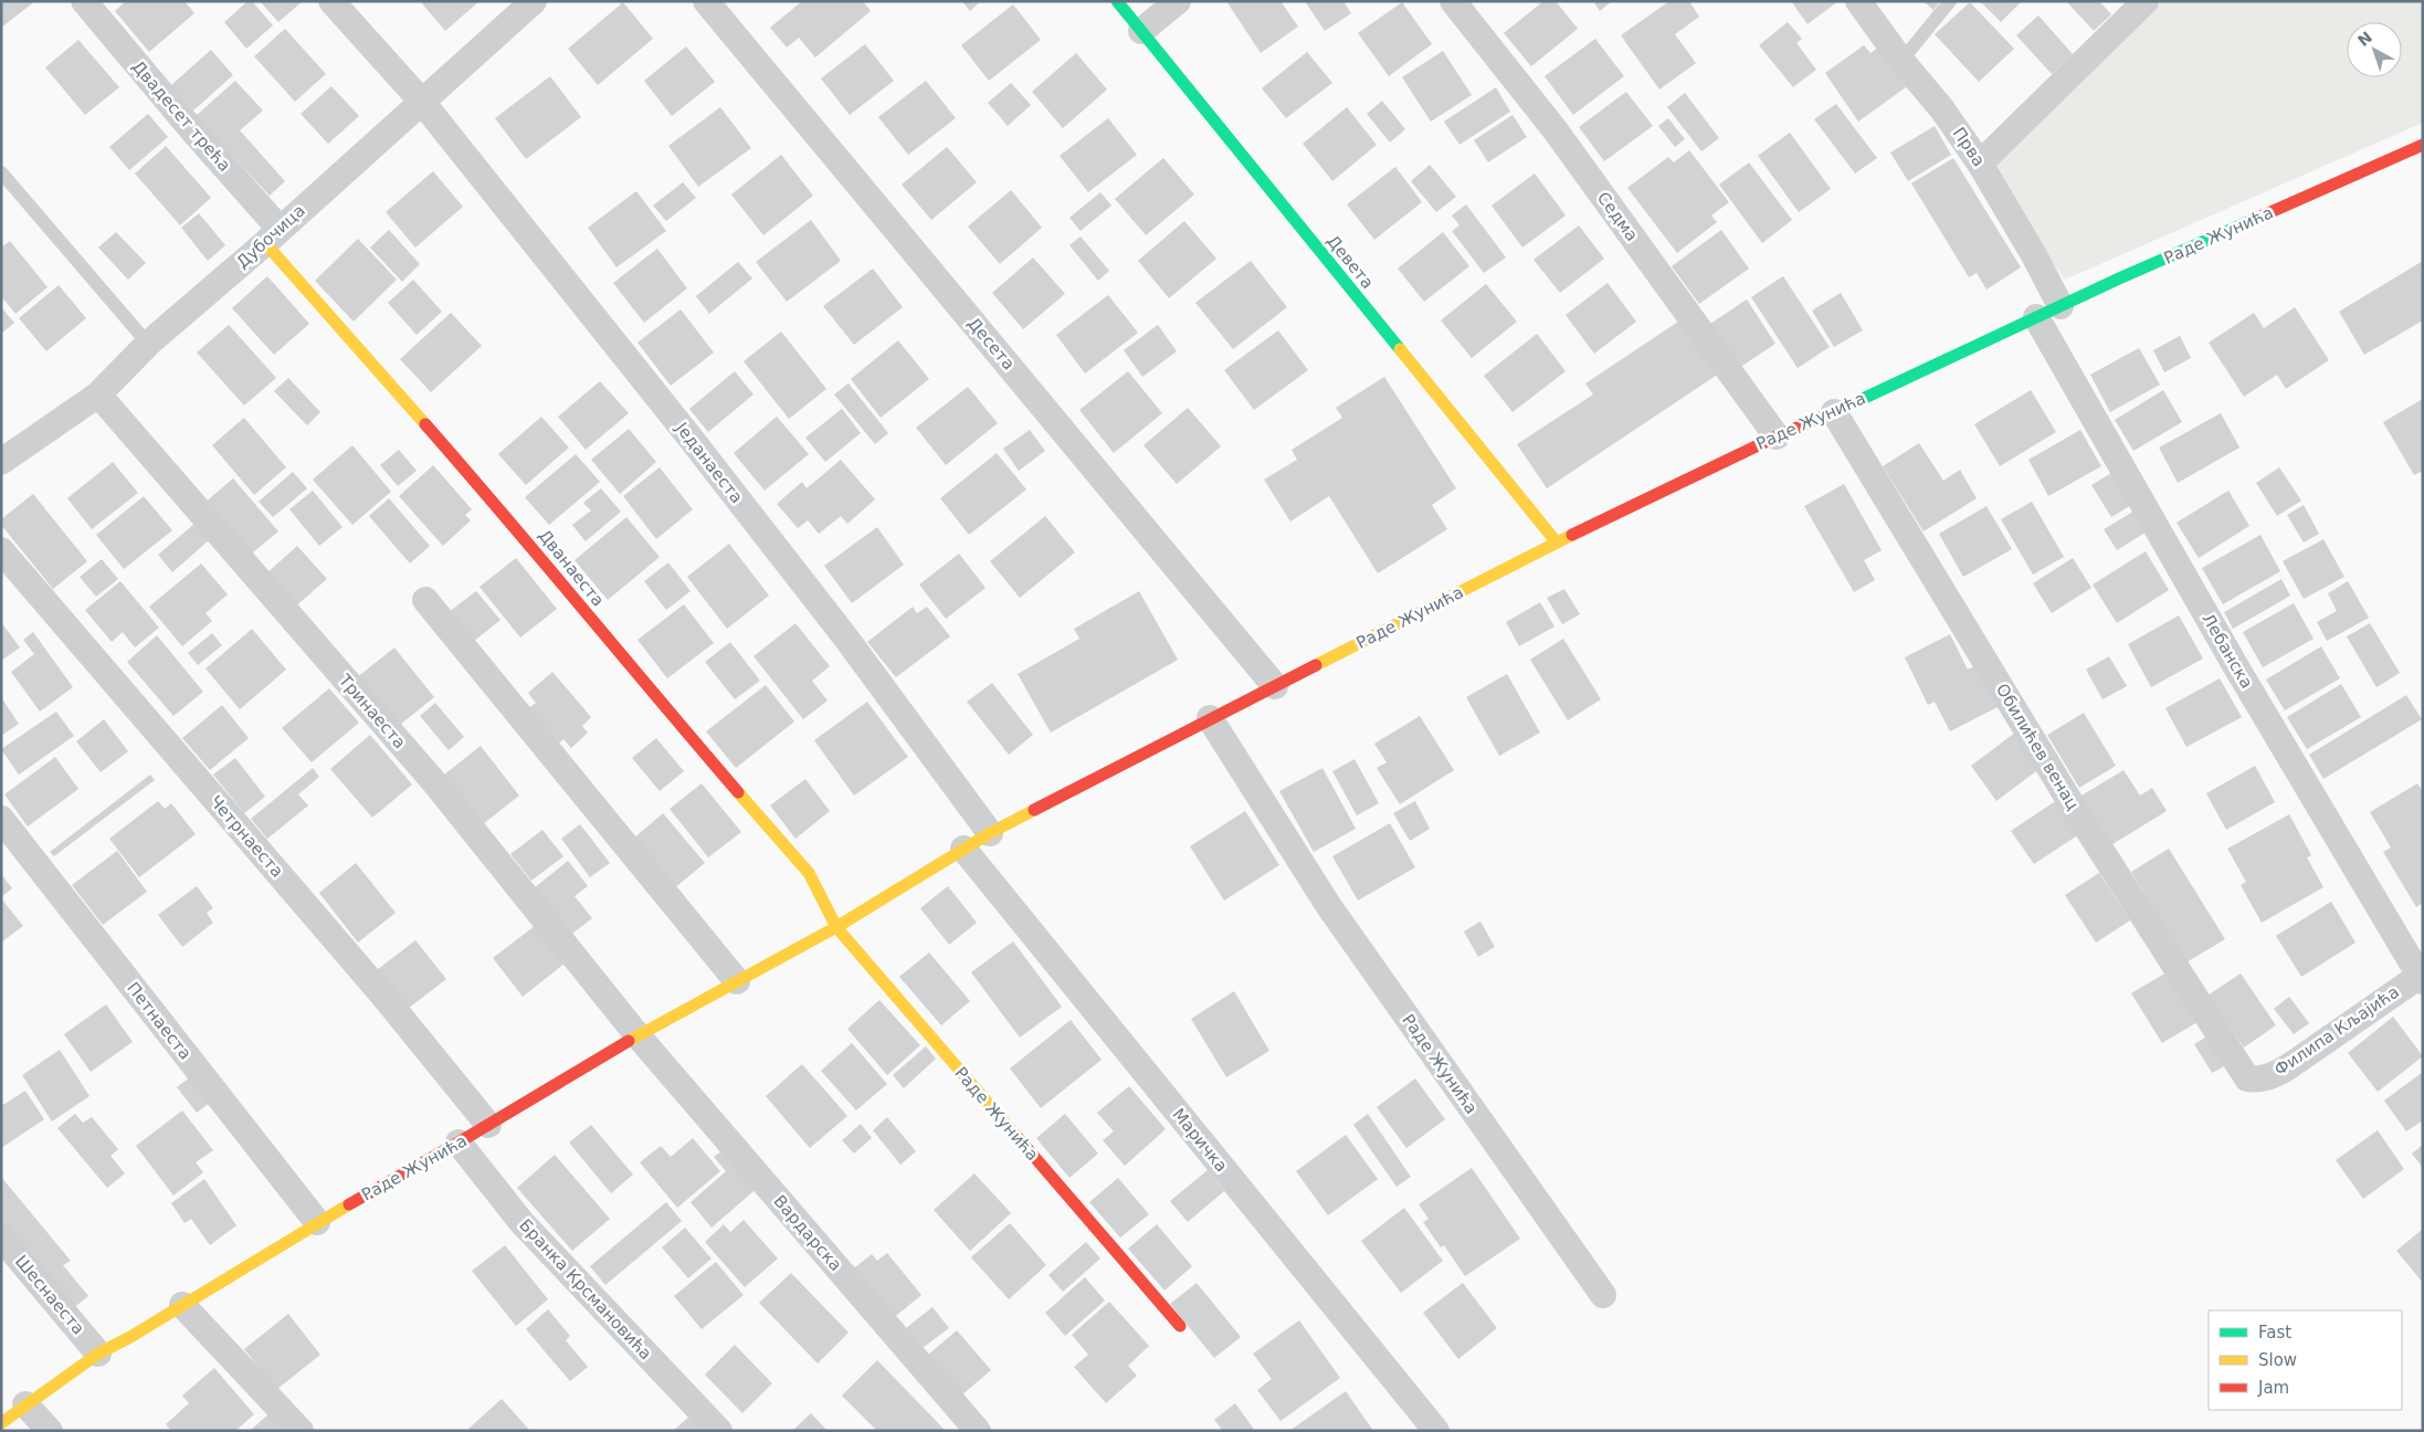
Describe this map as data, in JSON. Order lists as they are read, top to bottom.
{
  "streets": {
    "main road": ["Раде Жунића", "Девета", "Дванаеста"],
    "street": [
      "Двадесет трећа",
      "Прва",
      "Седма",
      "Дубочица",
      "Десета",
      "Једанаеста",
      "Лебанска",
      "Тринаеста",
      "Обилићев венац",
      "Четрнаеста",
      "Петнаеста",
      "Филипа Кљајића",
      "Маричка",
      "Вардарска",
      "Бранка Крсмановића",
      "Шеснаеста"
    ]
  },
  "crossings": [
    ["Двадесет трећа", "Дубочица"],
    ["Двадесет трећа", "Дванаеста"],
    ["Прва", "Раде Жунића"],
    ["Седма", "Раде Жунића"],
    ["Раде Жунића", "Девета"],
    ["Раде Жунића", "Десета"],
    ["Раде Жунића", "Једанаеста"],
    ["Раде Жунића", "Дванаеста"],
    ["Раде Жунића", "Лебанска"],
    ["Раде Жунића", "Тринаеста"],
    ["Раде Жунића", "Обилићев венац"],
    ["Раде Жунића", "Четрнаеста"],
    ["Раде Жунића", "Петнаеста"],
    ["Раде Жунића", "Маричка"],
    ["Раде Жунића", "Вардарска"],
    ["Раде Жунића", "Бранка Крсмановића"],
    ["Раде Жунића", "Шеснаеста"],
    ["Дубочица", "Једанаеста"],
    ["Дубочица", "Дванаеста"],
    ["Дубочица", "Тринаеста"],
    ["Лебанска", "Филипа Кљајића"],
    ["Тринаеста", "Вардарска"],
    ["Обилићев венац", "Филипа Кљајића"]
  ],
  "legend": ["Fast", "Slow", "Jam"],
  "north": "top left"
}
